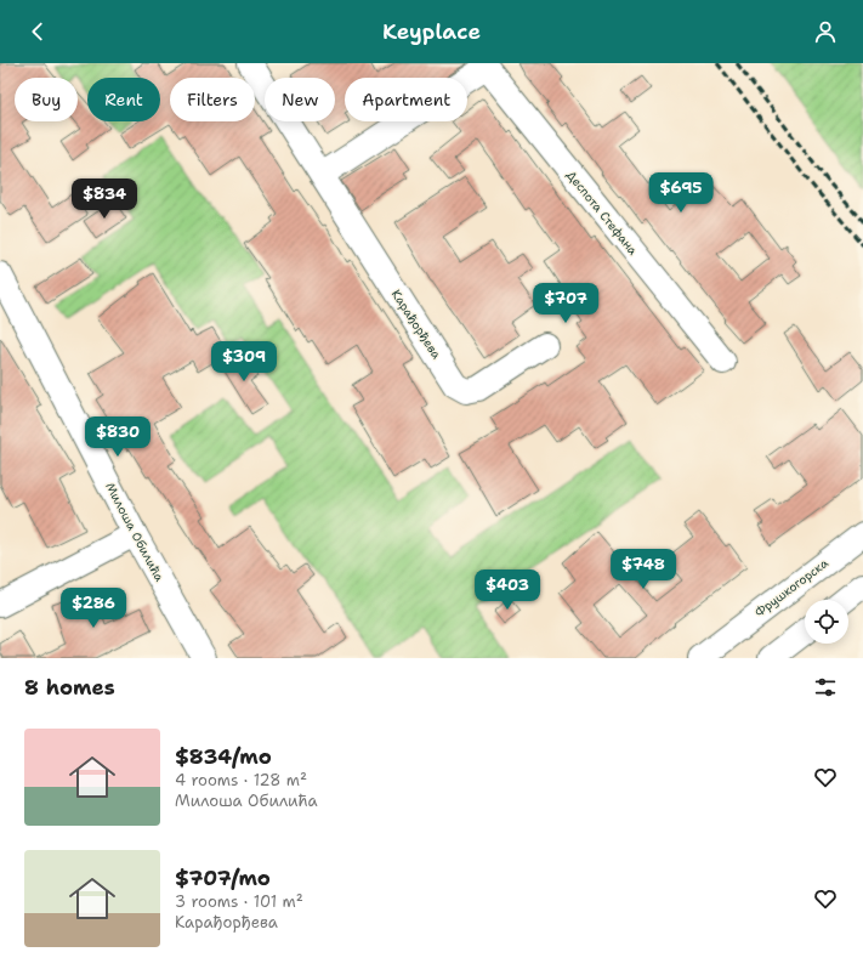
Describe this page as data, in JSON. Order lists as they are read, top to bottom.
{
  "streets": {
    "street": [
      "Деспота Стефана",
      "Карађорђева",
      "Милоша Обилића",
      "Фрушкогорска"
    ]
  },
  "page": {
    "header": "Keyplace",
    "chip": [
      "Buy",
      "Rent",
      "Filters",
      "New",
      "Apartment"
    ],
    "price": [
      "$695",
      "$834",
      "$707",
      "$309",
      "$830",
      "$748",
      "$403",
      "$286"
    ],
    "heading": "8 homes",
    "list": [
      {
        "name": "$834/mo",
        "note": "4 rooms · 128 m² · Милоша Обилића"
      },
      {
        "name": "$707/mo",
        "note": "3 rooms · 101 m² · Карађорђева"
      }
    ]
  }
}
